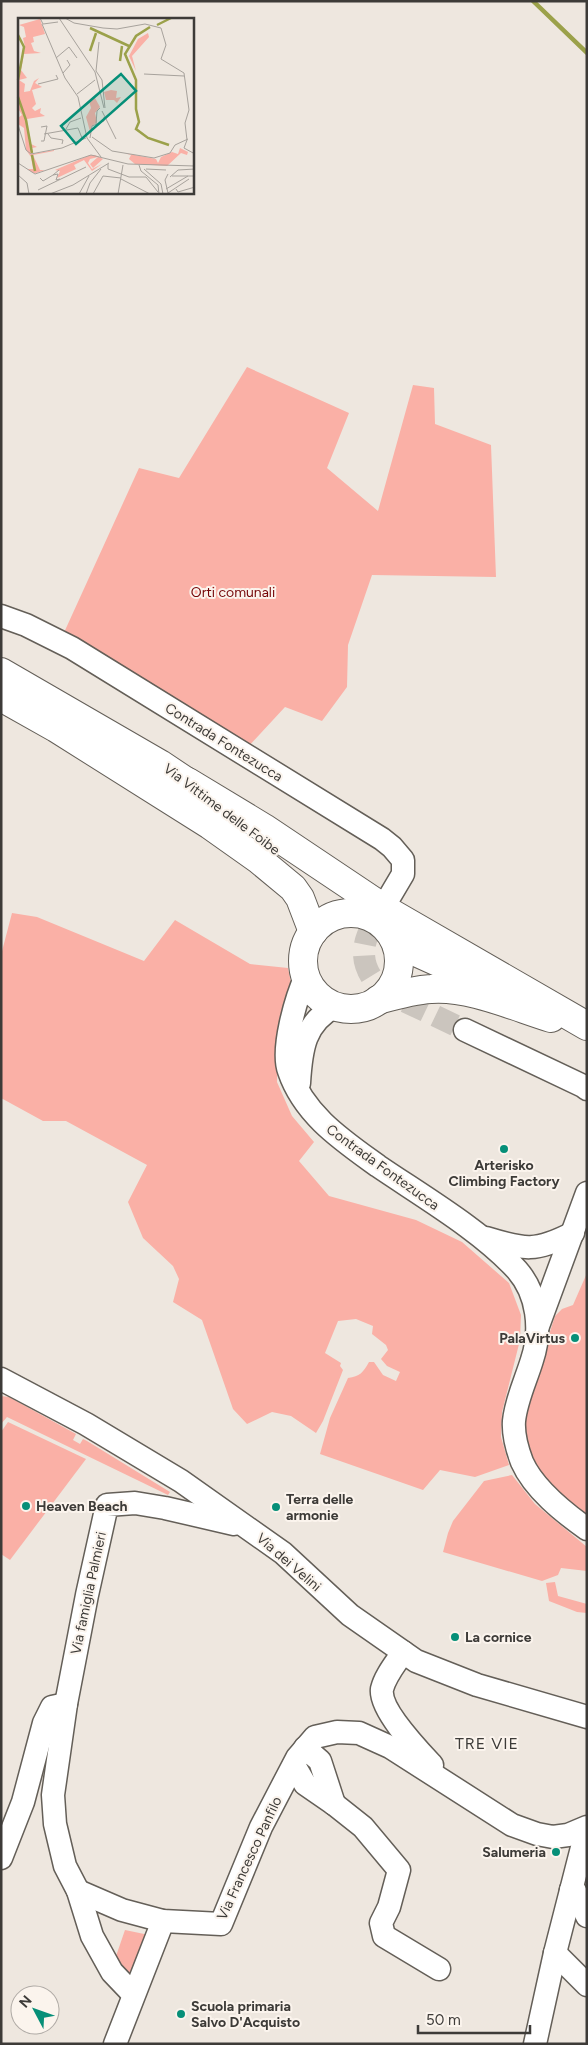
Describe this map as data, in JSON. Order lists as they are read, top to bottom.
{
  "streets": {
    "main road": ["Via Vittime delle Foibe"],
    "street": [
      "Contrada Fontezucca",
      "Via dei Velini",
      "Via famiglia Palmieri",
      "Via Francesco Panfilo"
    ]
  },
  "crossings": [
    ["Contrada Fontezucca", "Via Vittime delle Foibe"],
    ["Via dei Velini", "Via famiglia Palmieri"]
  ],
  "districts": ["TRE VIE"],
  "parks": ["Orti comunali"],
  "places": [
    "Arterisko Climbing Factory",
    "PalaVirtus",
    "Heaven Beach",
    "Terra delle armonie",
    "La cornice",
    "Salumeria",
    "Scuola primaria Salvo D'Acquisto"
  ],
  "scale_bar": "50 m",
  "north": "top left"
}
